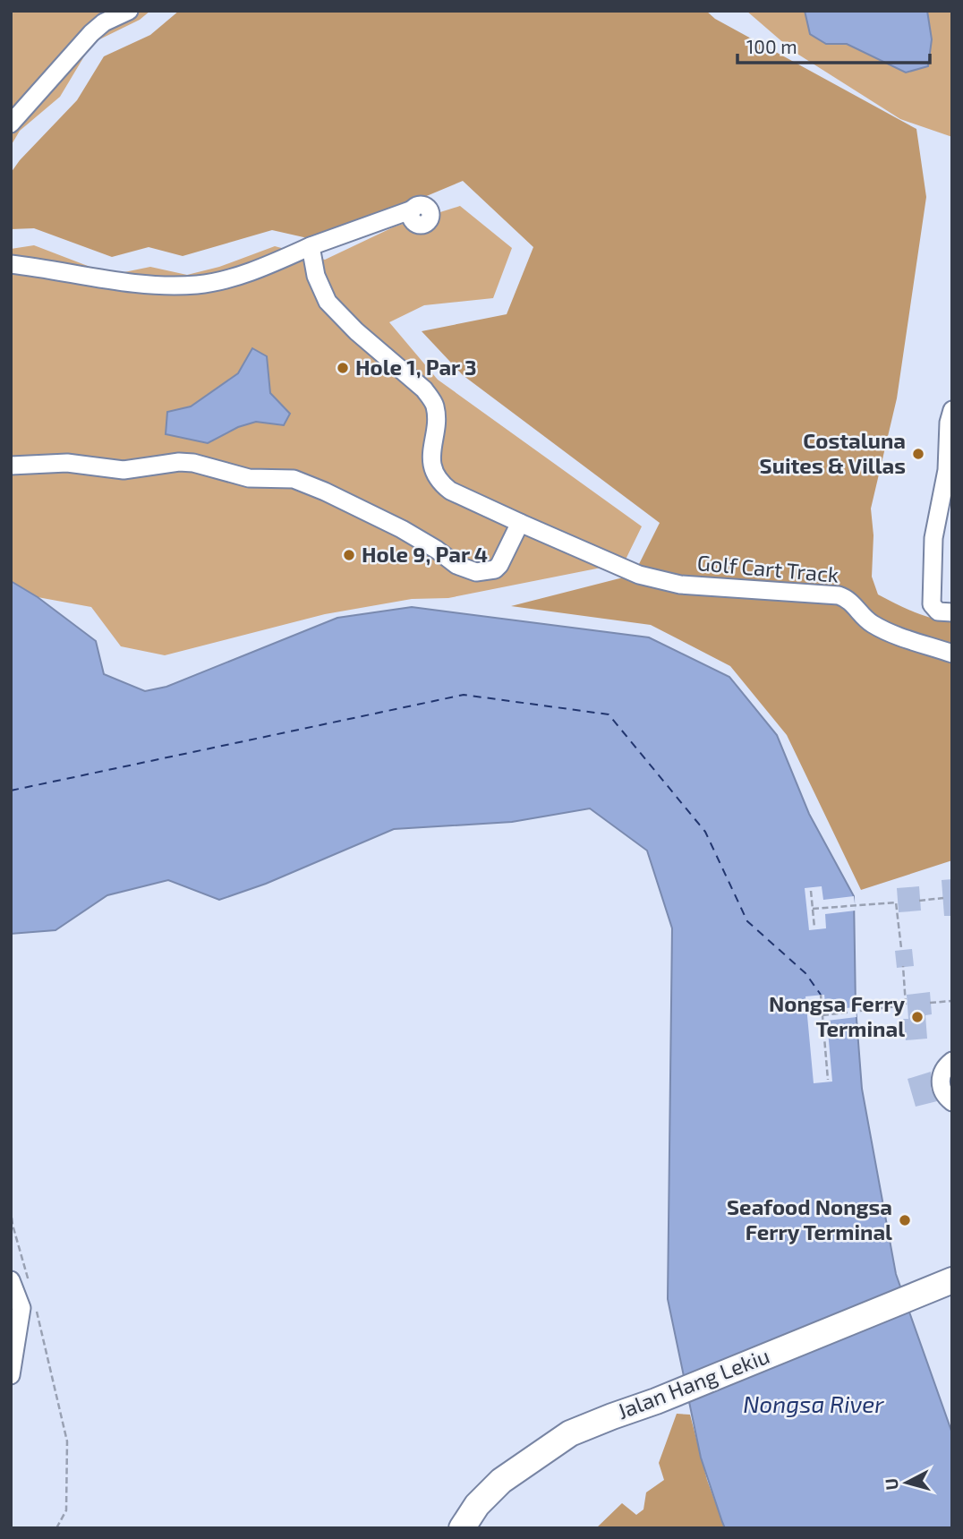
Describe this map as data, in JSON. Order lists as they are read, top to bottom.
{
  "streets": {
    "highway": ["Jalan Hang Lekiu"],
    "lane": ["Golf Cart Track"]
  },
  "water": ["Nongsa River"],
  "places": [
    "Hole 1, Par 3",
    "Costaluna Suites & Villas",
    "Hole 9, Par 4",
    "Nongsa Ferry Terminal",
    "Seafood Nongsa Ferry Terminal"
  ],
  "scale_bar": "100 m",
  "north": "left"
}
